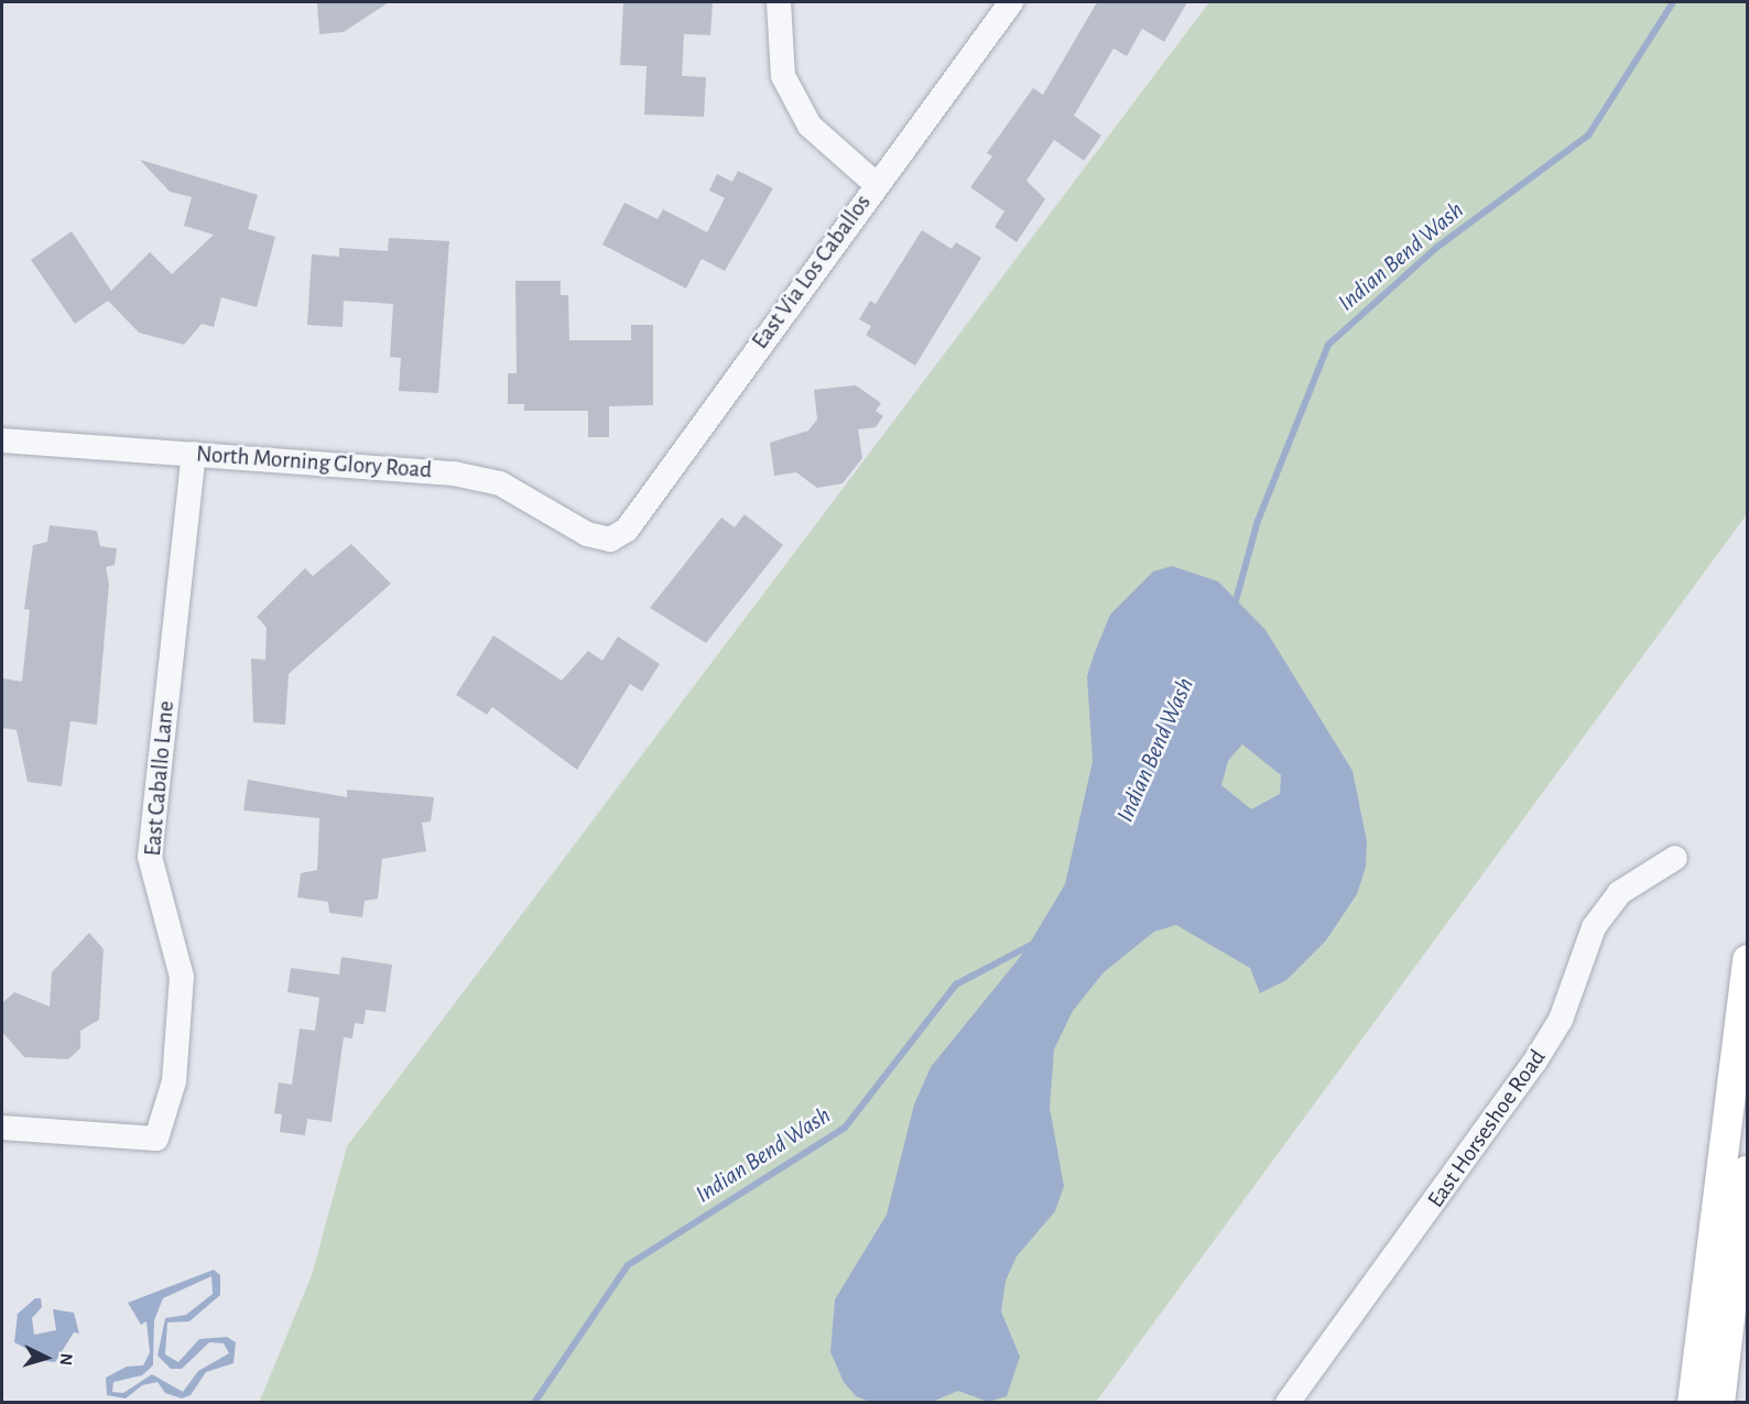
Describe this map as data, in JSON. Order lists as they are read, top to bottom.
{
  "streets": {
    "street": [
      "East Via Los Caballos",
      "North Morning Glory Road",
      "East Caballo Lane",
      "East Horseshoe Road"
    ]
  },
  "crossings": [
    ["East Via Los Caballos", "North Morning Glory Road"],
    ["North Morning Glory Road", "East Caballo Lane"]
  ],
  "water": ["Indian Bend Wash"],
  "north": "right"
}
